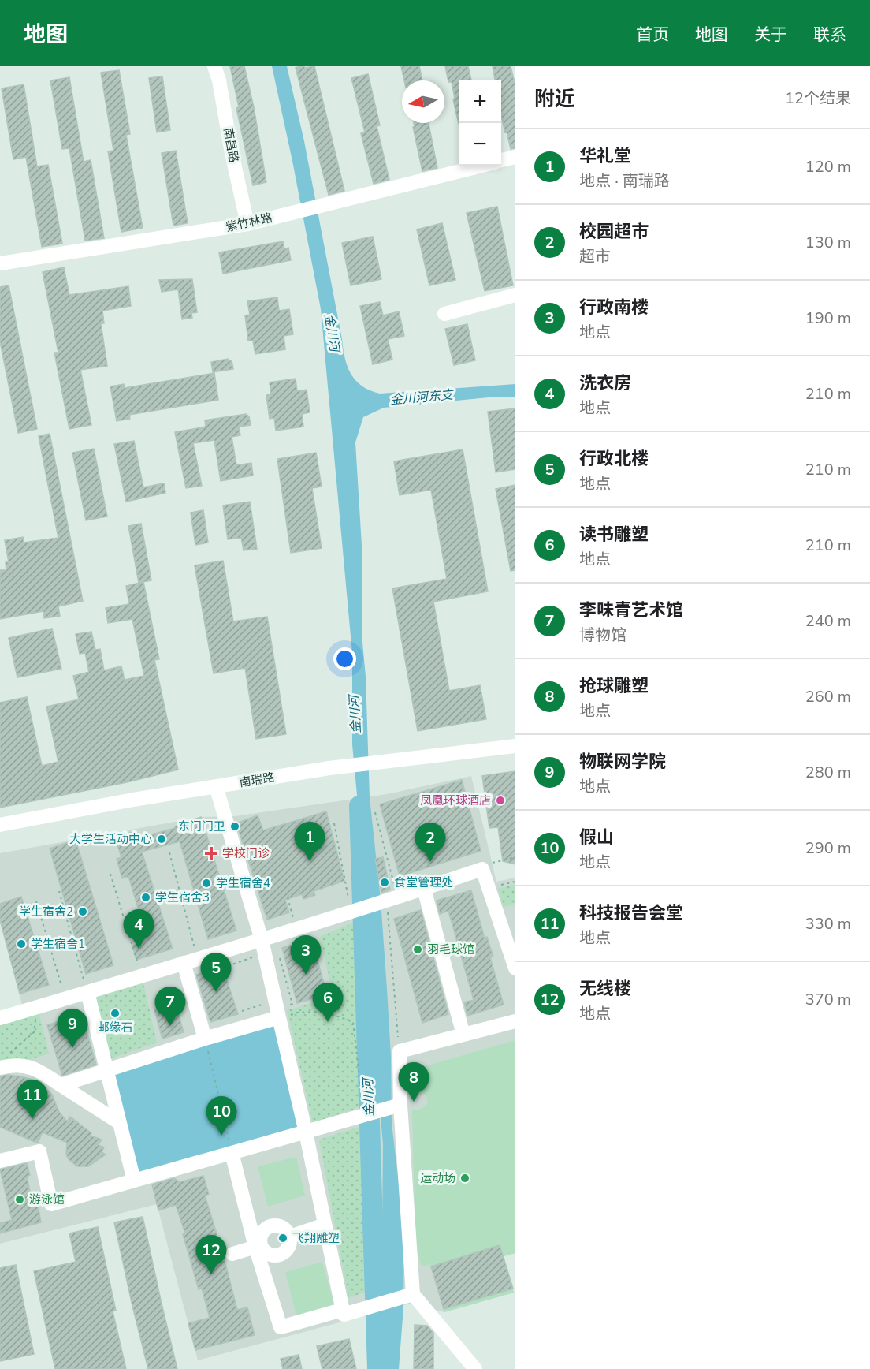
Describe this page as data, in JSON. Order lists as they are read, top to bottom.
{
  "streets": {
    "street": ["南昌路", "紫竹林路", "南瑞路"]
  },
  "crossings": [
    ["南昌路", "紫竹林路"]
  ],
  "water": ["金川河", "金川河东支"],
  "places": {
    "other": [
      "凤凰环球酒店",
      "东门门卫",
      "大学生活动中心",
      "食堂管理处",
      "学生宿舍4",
      "学生宿舍3",
      "学生宿舍2",
      "学生宿舍1",
      "羽毛球馆",
      "邮缘石",
      "运动场",
      "游泳馆",
      "飞翔雕塑"
    ],
    "health": ["学校门诊"]
  },
  "north": "left",
  "page": {
    "header": "地图",
    "nav": [
      "首页",
      "地图",
      "关于",
      "联系"
    ],
    "heading": ["附近", "12个结果"],
    "map_buttons": ["+", "−"],
    "list": [
      {
        "mark": "1",
        "name": "华礼堂",
        "note": "地点 · 南瑞路",
        "value": "120 m"
      },
      {
        "mark": "2",
        "name": "校园超市",
        "note": "超市",
        "value": "130 m"
      },
      {
        "mark": "3",
        "name": "行政南楼",
        "note": "地点",
        "value": "190 m"
      },
      {
        "mark": "4",
        "name": "洗衣房",
        "note": "地点",
        "value": "210 m"
      },
      {
        "mark": "5",
        "name": "行政北楼",
        "note": "地点",
        "value": "210 m"
      },
      {
        "mark": "6",
        "name": "读书雕塑",
        "note": "地点",
        "value": "210 m"
      },
      {
        "mark": "7",
        "name": "李味青艺术馆",
        "note": "博物馆",
        "value": "240 m"
      },
      {
        "mark": "8",
        "name": "抢球雕塑",
        "note": "地点",
        "value": "260 m"
      },
      {
        "mark": "9",
        "name": "物联网学院",
        "note": "地点",
        "value": "280 m"
      },
      {
        "mark": "10",
        "name": "假山",
        "note": "地点",
        "value": "290 m"
      },
      {
        "mark": "11",
        "name": "科技报告会堂",
        "note": "地点",
        "value": "330 m"
      },
      {
        "mark": "12",
        "name": "无线楼",
        "note": "地点",
        "value": "370 m"
      }
    ],
    "pins": [
      "1",
      "2",
      "4",
      "3",
      "5",
      "6",
      "7",
      "9",
      "8",
      "11",
      "10",
      "12"
    ]
  }
}
